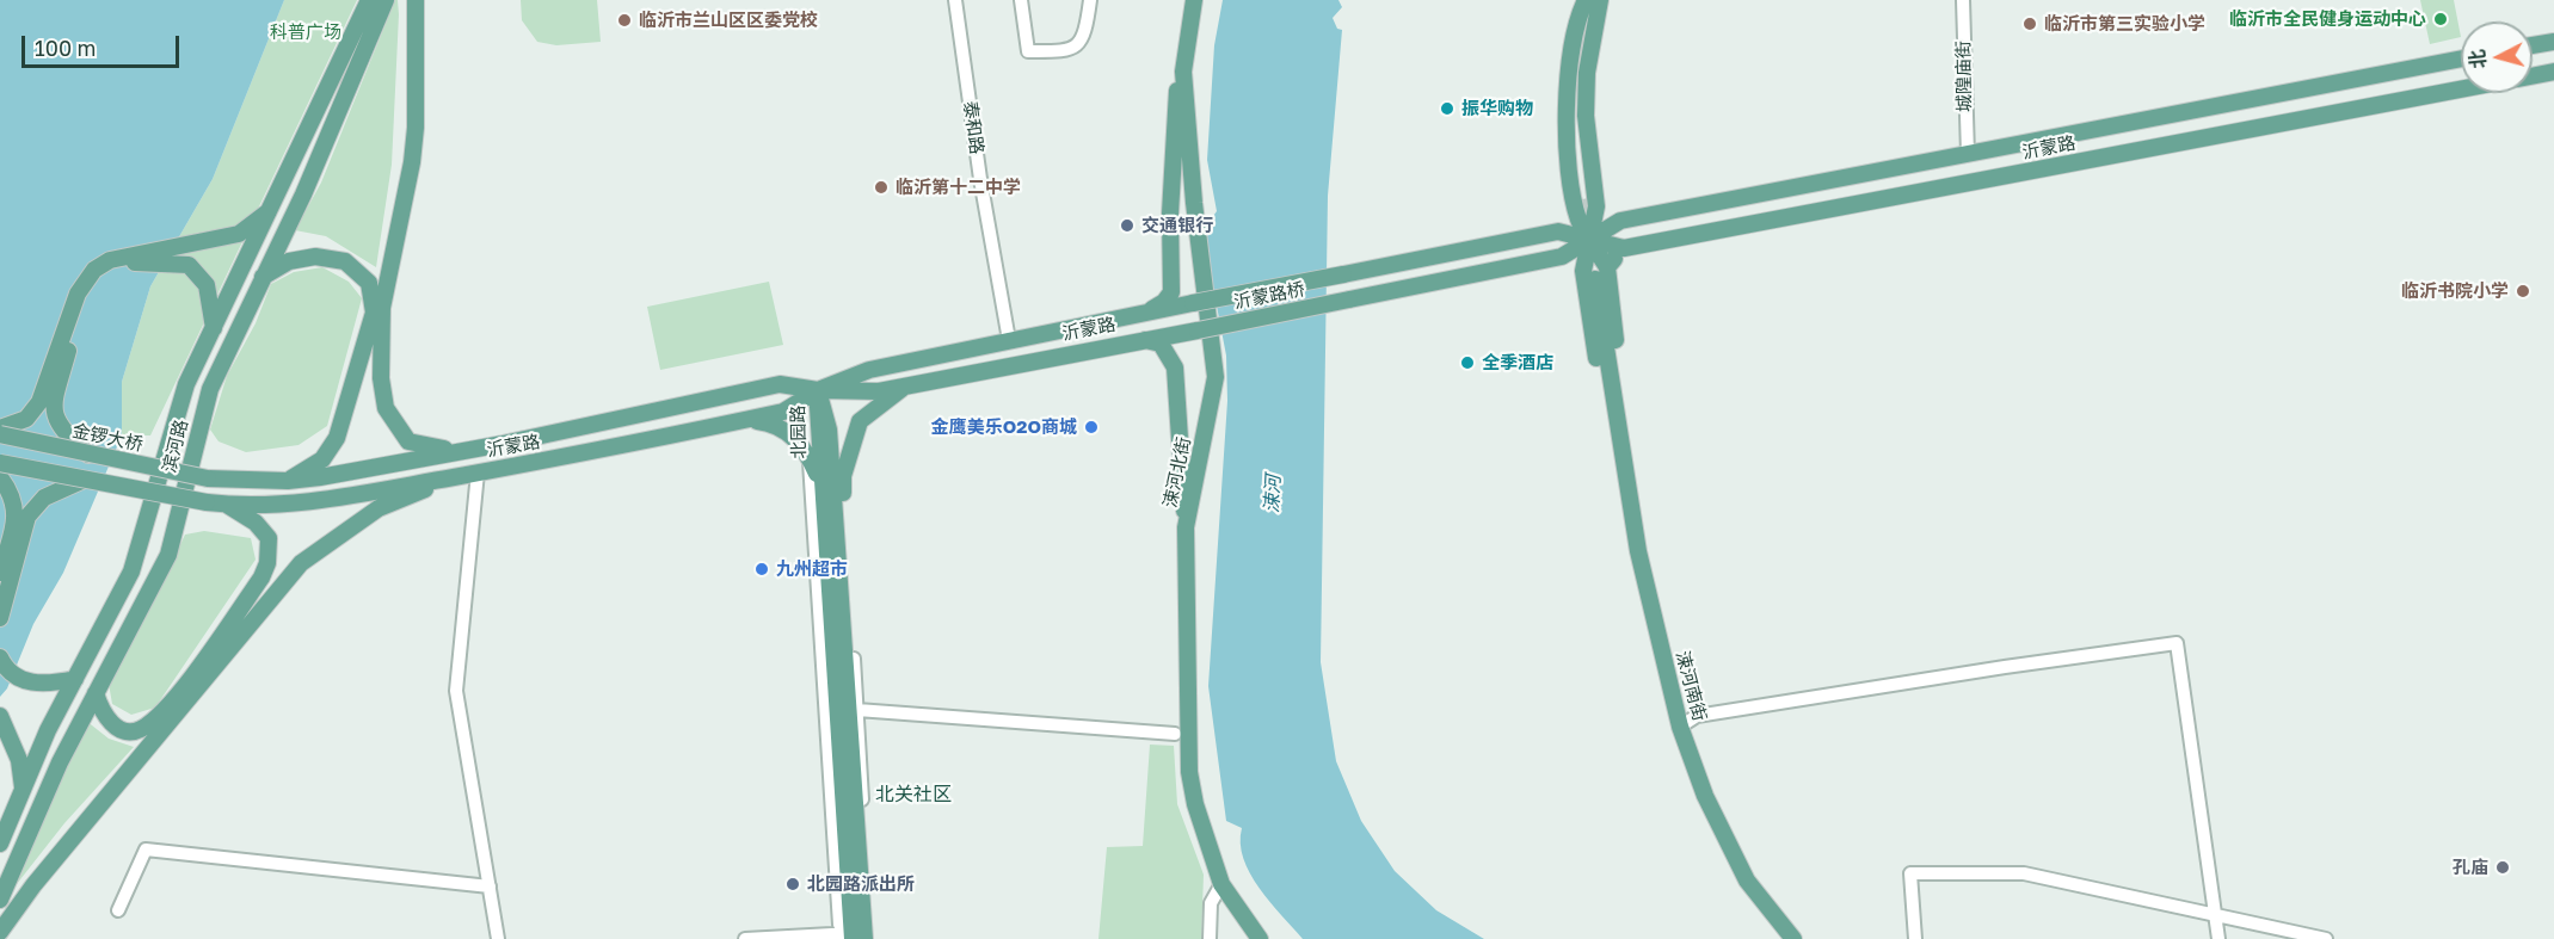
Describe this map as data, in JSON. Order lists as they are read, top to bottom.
{
  "streets": {
    "main road": [
      "沂蒙路",
      "沂蒙路桥",
      "北园路",
      "金锣大桥",
      "滨河路",
      "涑河北街",
      "涑河南街"
    ],
    "street": ["城隍庙街", "泰和路"]
  },
  "crossings": [
    ["城隍庙街", "沂蒙路"],
    ["泰和路", "沂蒙路"],
    ["沂蒙路", "沂蒙路桥"],
    ["沂蒙路", "北园路"],
    ["沂蒙路", "金锣大桥"]
  ],
  "districts": ["北关社区"],
  "water": ["涑河"],
  "parks": ["科普广场"],
  "places": [
    "临沂市全民健身运动中心",
    "临沂市兰山区区委党校",
    "临沂市第三实验小学",
    "振华购物",
    "临沂第十二中学",
    "交通银行",
    "临沂书院小学",
    "全季酒店",
    "金鹰美乐O2O商城",
    "九州超市",
    "孔庙",
    "北园路派出所"
  ],
  "scale_bar": "100 m",
  "north": "left"
}
